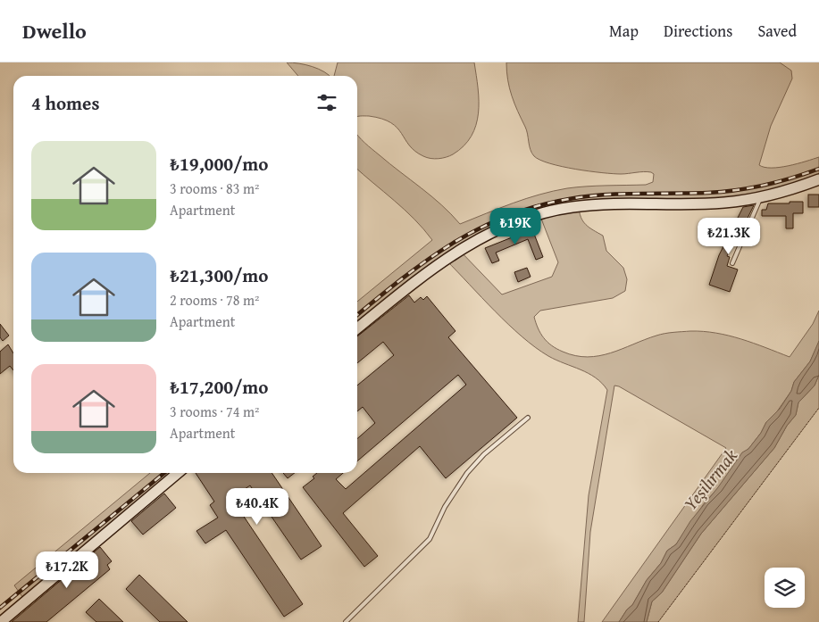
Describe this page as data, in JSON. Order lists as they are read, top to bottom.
{
  "water": ["Yeşilırmak"],
  "page": {
    "header": "Dwello",
    "nav": ["Map", "Directions", "Saved"],
    "heading": "4 homes",
    "list": [
      {
        "name": "₺19,000/mo",
        "note": "3 rooms · 83 m² · Apartment"
      },
      {
        "name": "₺21,300/mo",
        "note": "2 rooms · 78 m² · Apartment"
      },
      {
        "name": "₺17,200/mo",
        "note": "3 rooms · 74 m² · Apartment"
      }
    ],
    "price": [
      "₺19K",
      "₺21.3K",
      "₺40.4K",
      "₺17.2K"
    ]
  }
}
